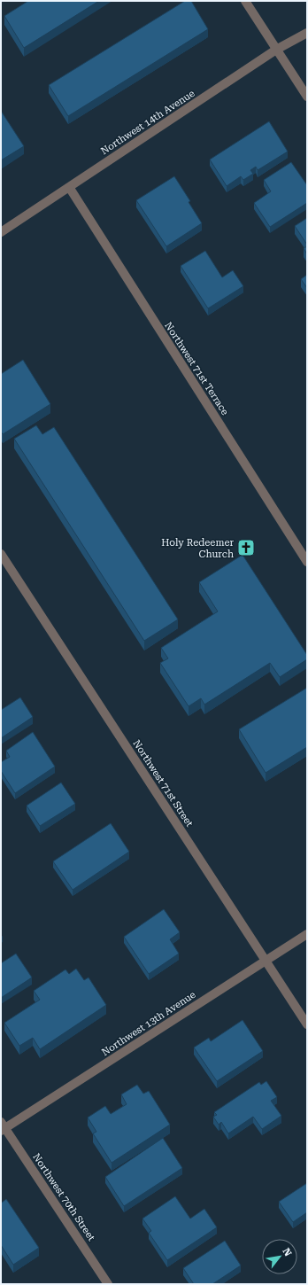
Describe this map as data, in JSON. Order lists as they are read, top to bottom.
{
  "streets": {
    "street": [
      "Northwest 14th Avenue",
      "Northwest 71st Terrace",
      "Northwest 71st Street",
      "Northwest 13th Avenue",
      "Northwest 70th Street"
    ]
  },
  "crossings": [
    ["Northwest 14th Avenue", "Northwest 71st Terrace"],
    ["Northwest 71st Street", "Northwest 13th Avenue"],
    ["Northwest 13th Avenue", "Northwest 70th Street"]
  ],
  "places": {
    "church": ["Holy Redeemer Church"]
  },
  "north": "top right"
}
